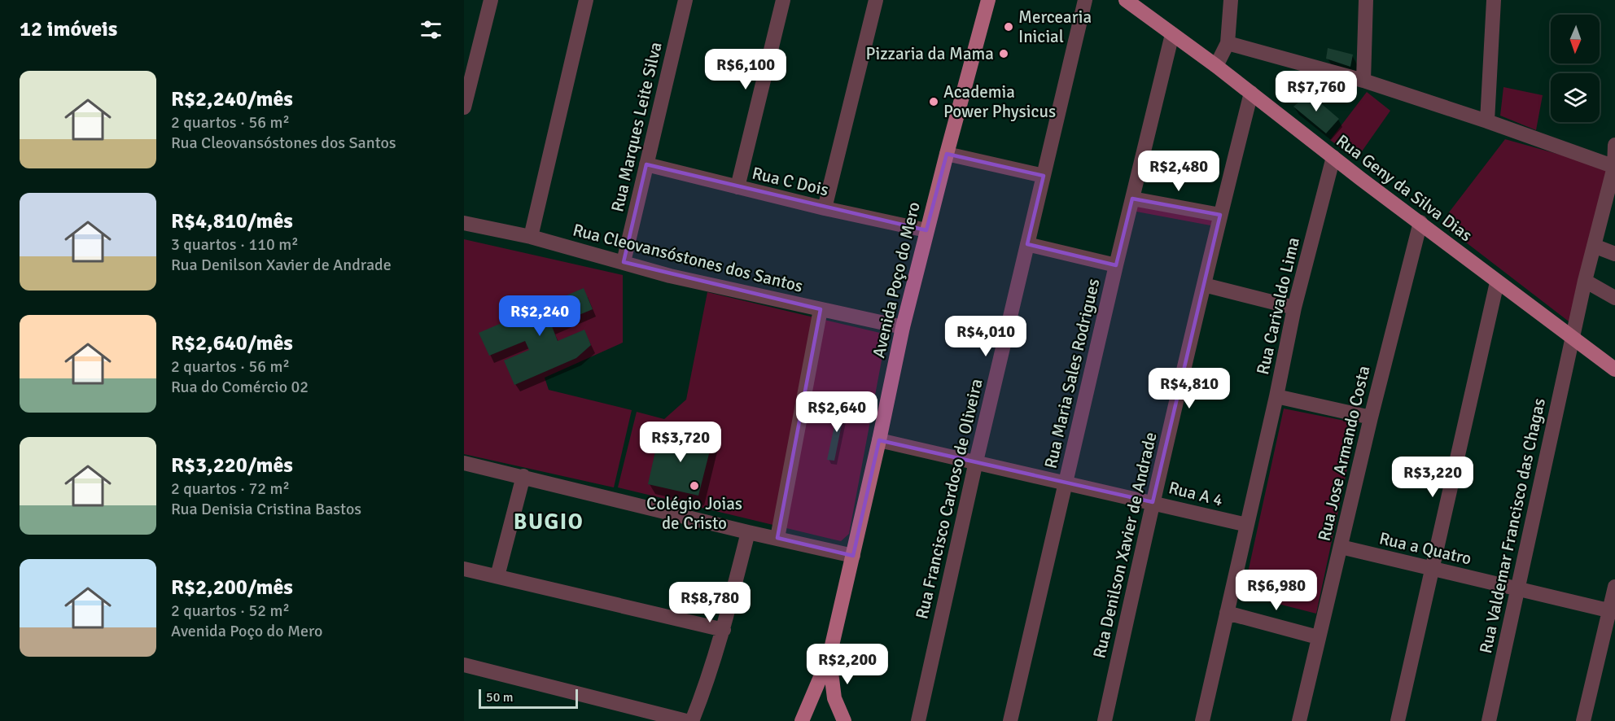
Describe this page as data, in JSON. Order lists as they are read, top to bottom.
{
  "streets": {
    "main road": ["Rua Geny da Silva Dias", "Avenida Poço do Mero"],
    "street": [
      "Rua Marques Leite Silva",
      "Rua C Dois",
      "Rua Cleovansóstones dos Santos",
      "Rua Carivaldo Lima",
      "Rua Maria Sales Rodrigues",
      "Rua Jose Armando Costa",
      "Rua A 4",
      "Rua Francisco Cardoso de Oliveira",
      "Rua Valdemar Francisco das Chagas",
      "Rua Denilson Xavier de Andrade",
      "Rua a Quatro"
    ]
  },
  "crossings": [
    ["Rua Marques Leite Silva", "Rua C Dois"],
    ["Rua Marques Leite Silva", "Rua Cleovansóstones dos Santos"],
    ["Rua C Dois", "Avenida Poço do Mero"],
    ["Rua Geny da Silva Dias", "Rua Carivaldo Lima"],
    ["Rua Geny da Silva Dias", "Rua Maria Sales Rodrigues"],
    ["Rua Geny da Silva Dias", "Rua Jose Armando Costa"],
    ["Rua Geny da Silva Dias", "Rua Valdemar Francisco das Chagas"],
    ["Rua Geny da Silva Dias", "Rua Denilson Xavier de Andrade"],
    ["Rua Cleovansóstones dos Santos", "Avenida Poço do Mero"],
    ["Avenida Poço do Mero", "Rua A 4"],
    ["Rua Carivaldo Lima", "Rua A 4"],
    ["Rua Maria Sales Rodrigues", "Rua A 4"],
    ["Rua Jose Armando Costa", "Rua a Quatro"],
    ["Rua A 4", "Rua Francisco Cardoso de Oliveira"],
    ["Rua A 4", "Rua Denilson Xavier de Andrade"],
    ["Rua Valdemar Francisco das Chagas", "Rua a Quatro"]
  ],
  "districts": ["BUGIO"],
  "places": [
    "Mercearia Inicial",
    "Pizzaria da Mama",
    "Academia Power Physicus",
    "Colégio Joias de Cristo"
  ],
  "scale_bar": "50 m",
  "north": "bottom",
  "page": {
    "heading": "12 imóveis",
    "price": [
      "R$6,100",
      "R$7,760",
      "R$2,480",
      "R$2,240",
      "R$4,010",
      "R$4,810",
      "R$2,640",
      "R$3,720",
      "R$3,220",
      "R$6,980",
      "R$8,780",
      "R$2,200"
    ],
    "list": [
      {
        "name": "R$2,240/mês",
        "note": "2 quartos · 56 m² · Rua Cleovansóstones dos Santos"
      },
      {
        "name": "R$4,810/mês",
        "note": "3 quartos · 110 m² · Rua Denilson Xavier de Andrade"
      },
      {
        "name": "R$2,640/mês",
        "note": "2 quartos · 56 m² · Rua do Comércio 02"
      },
      {
        "name": "R$3,220/mês",
        "note": "2 quartos · 72 m² · Rua Denisia Cristina Bastos"
      },
      {
        "name": "R$2,200/mês",
        "note": "2 quartos · 52 m² · Avenida Poço do Mero"
      }
    ],
    "scale": "50 m"
  }
}
